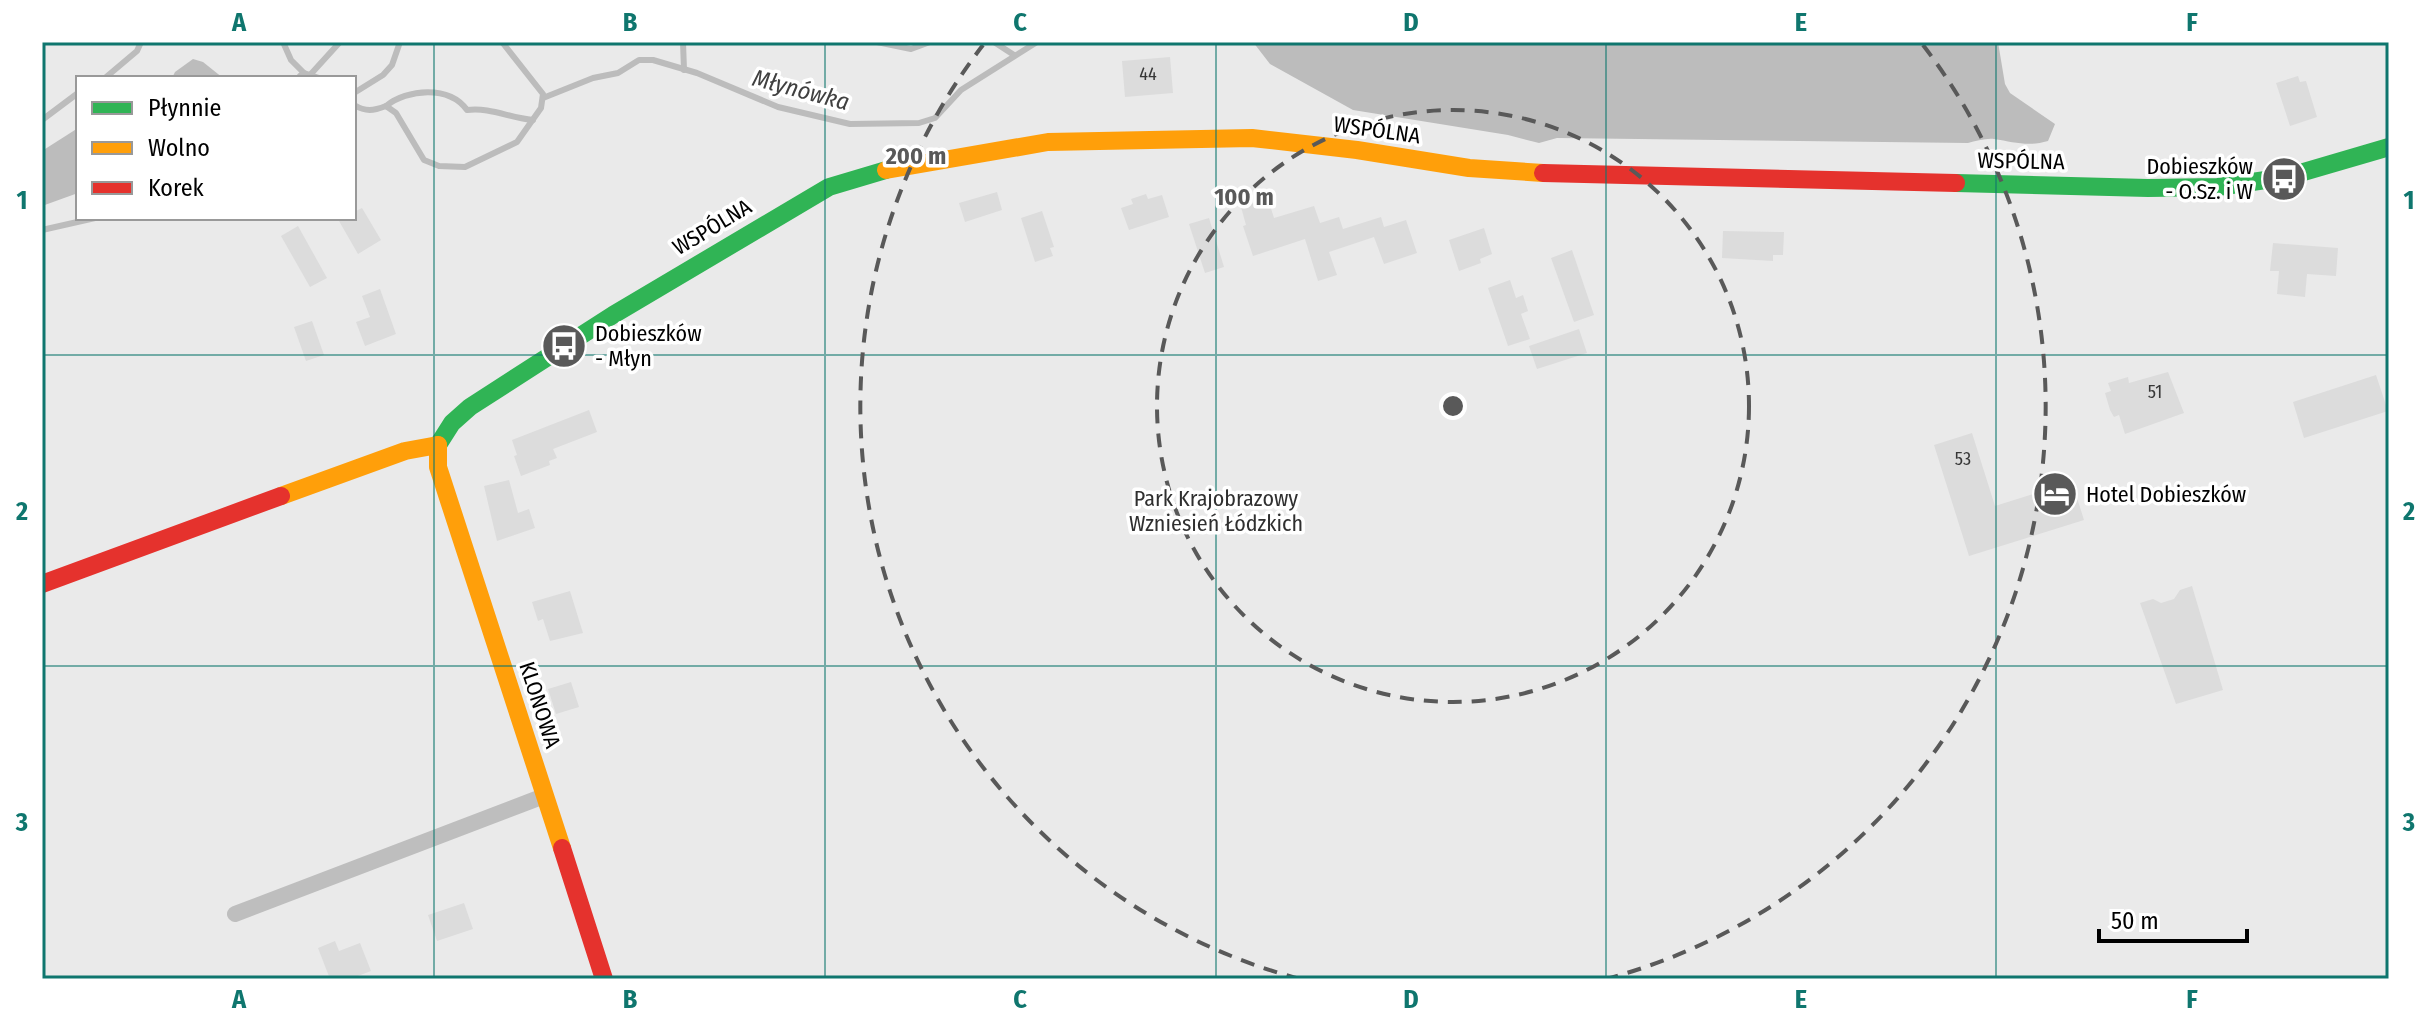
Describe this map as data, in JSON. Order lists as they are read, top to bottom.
{
  "streets": {
    "street": ["WSPÓLNA", "KLONOWA"]
  },
  "crossings": [
    ["WSPÓLNA", "KLONOWA"]
  ],
  "water": ["Młynówka"],
  "parks": ["Park Krajobrazowy Wzniesień Łódzkich"],
  "places": {
    "bus stop": ["Dobieszków - O.Sz. i W", "Dobieszków - Młyn"],
    "hotel": ["Hotel Dobieszków"]
  },
  "house_numbers": ["44", "51", "53"],
  "legend": ["Płynnie", "Wolno", "Korek"],
  "scale_bar": "50 m",
  "grid": {
    "columns": [
      "A",
      "B",
      "C",
      "D",
      "E",
      "F"
    ],
    "rows": ["1", "2", "3"]
  },
  "rings": ["200 m", "100 m"]
}
